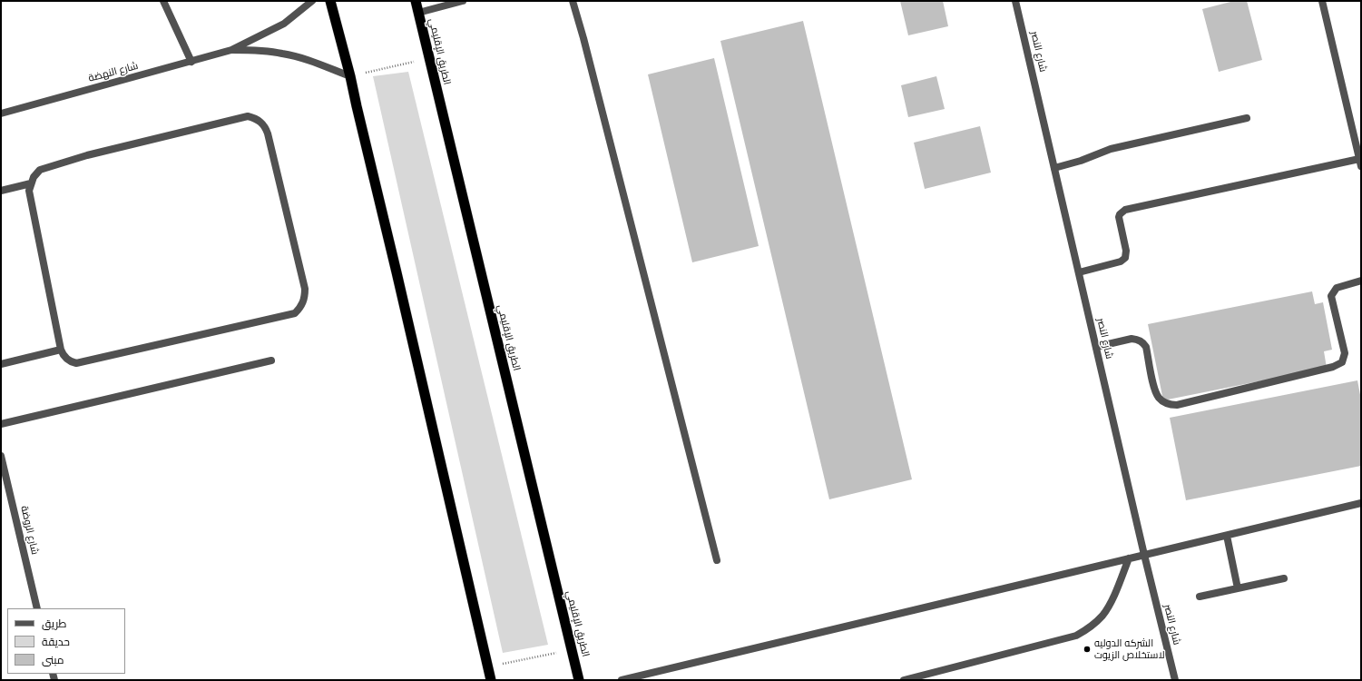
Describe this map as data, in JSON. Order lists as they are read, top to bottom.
{
  "streets": {
    "highway": ["الطريق الإقليمي"],
    "street": ["شارع النصر", "شارع النهضة", "شارع الروضة"]
  },
  "places": ["الشركه الدوليه لاستخلاص الزيوت"],
  "legend": ["طريق", "حديقة", "مبنى"]
}
